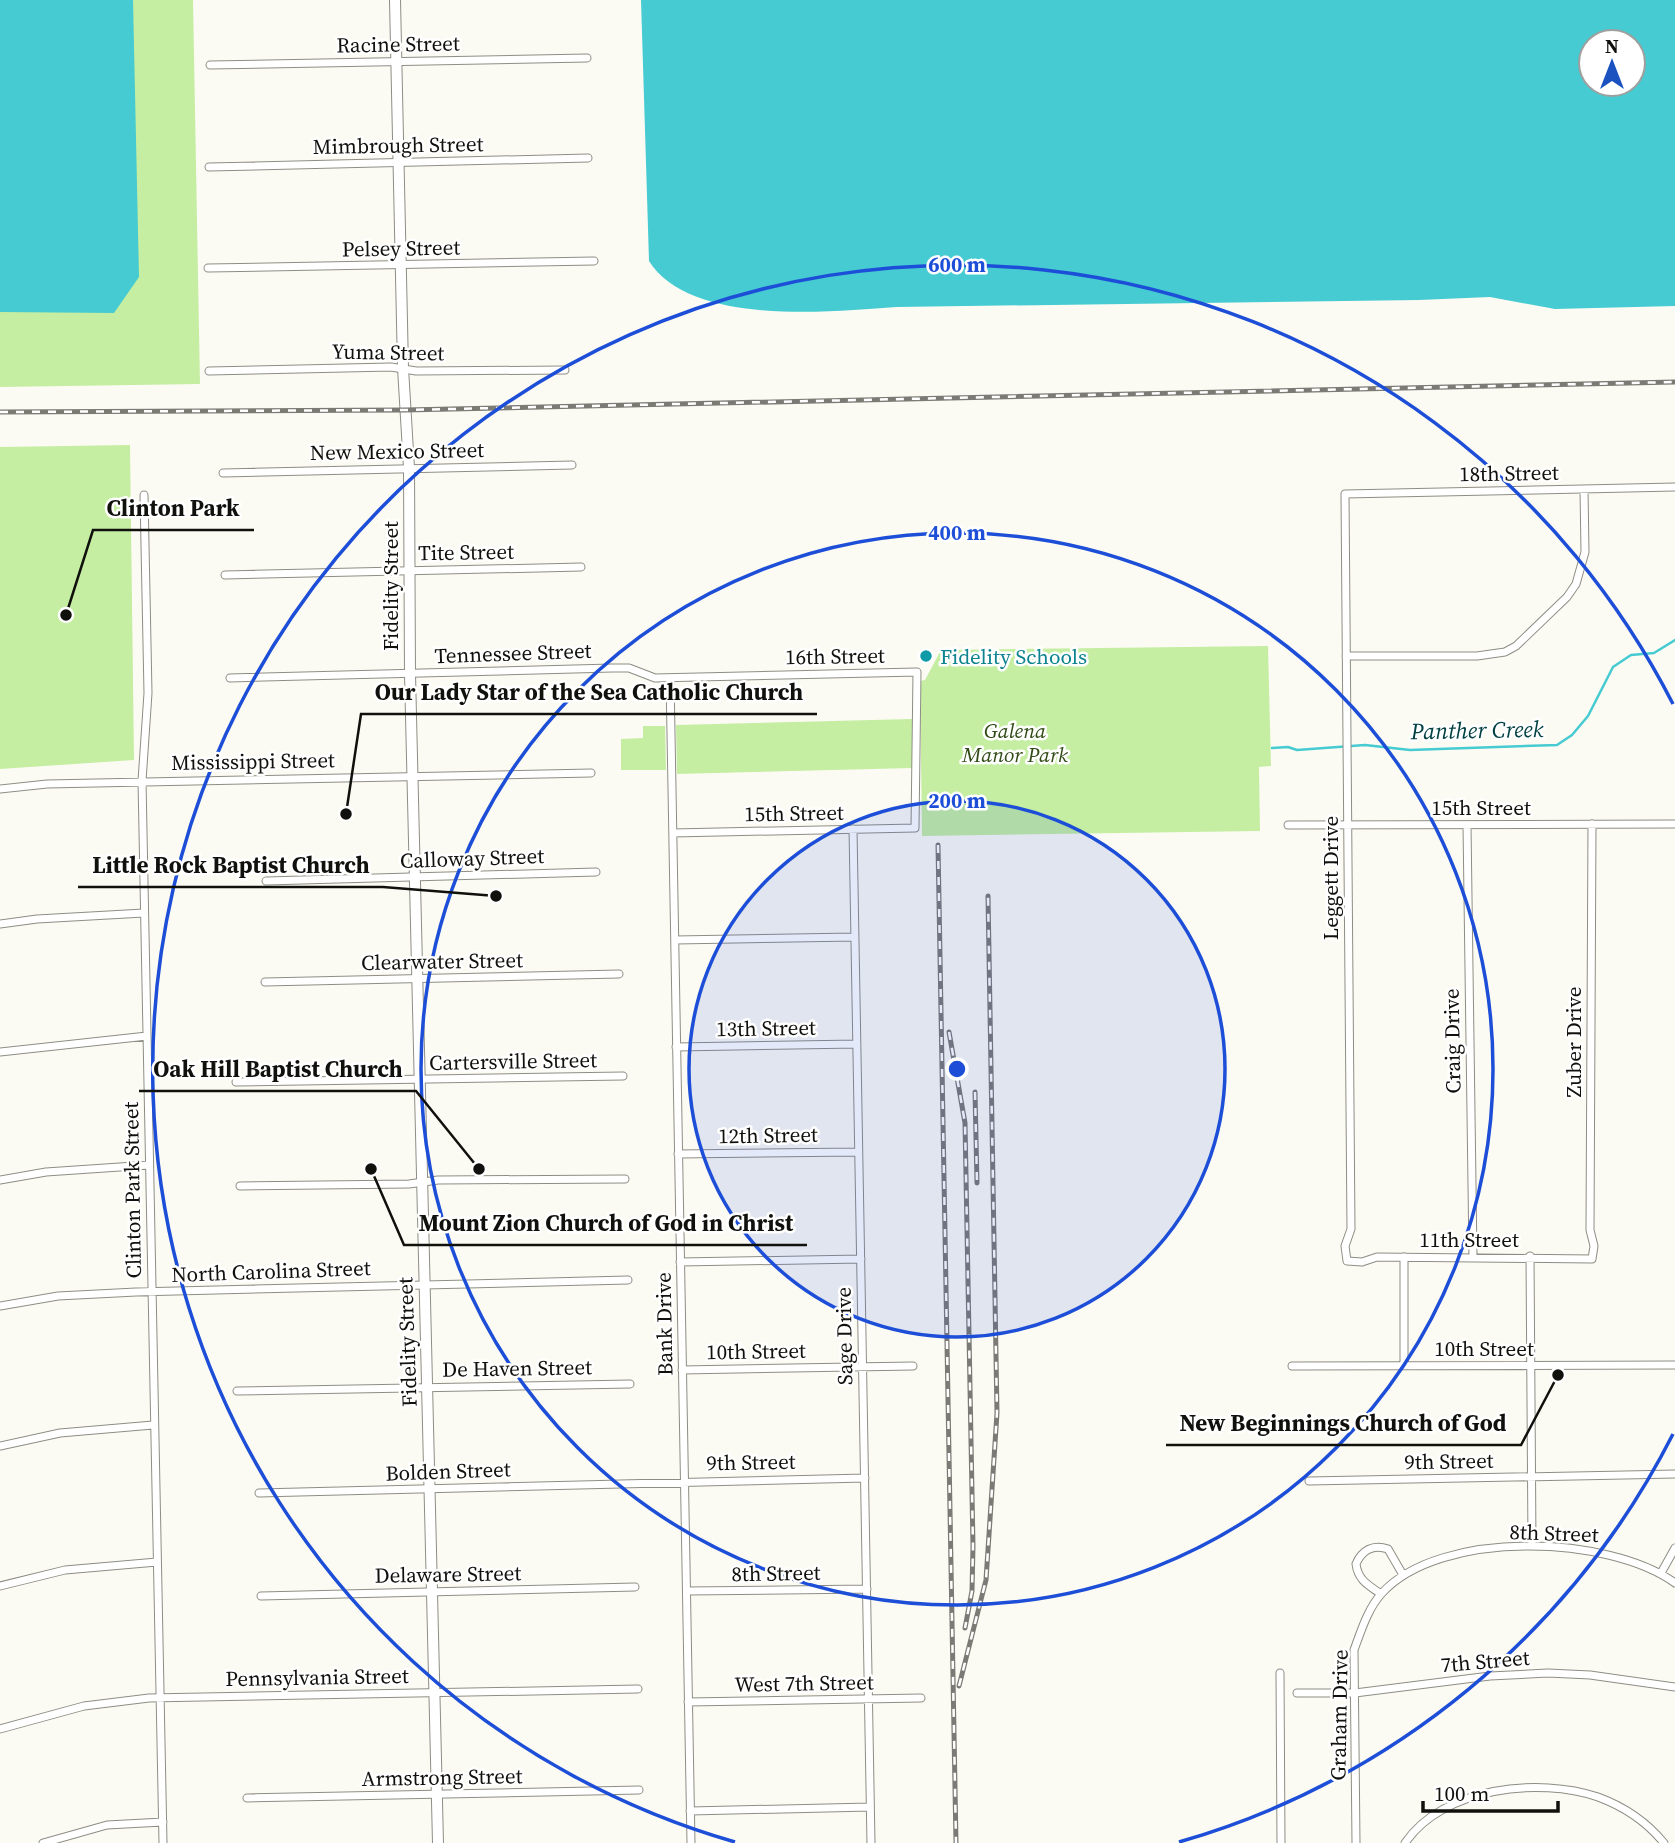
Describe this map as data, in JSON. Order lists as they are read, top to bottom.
{
  "streets": {
    "main road": ["Fidelity Street"],
    "street": [
      "Racine Street",
      "Mimbrough Street",
      "Pelsey Street",
      "Yuma Street",
      "New Mexico Street",
      "18th Street",
      "Tite Street",
      "Tennessee Street",
      "16th Street",
      "Mississippi Street",
      "15th Street",
      "Calloway Street",
      "Leggett Drive",
      "Clearwater Street",
      "13th Street",
      "Craig Drive",
      "Zuber Drive",
      "Cartersville Street",
      "12th Street",
      "Clinton Park Street",
      "11th Street",
      "North Carolina Street",
      "Bank Drive",
      "Sage Drive",
      "10th Street",
      "De Haven Street",
      "9th Street",
      "Bolden Street",
      "8th Street",
      "Delaware Street",
      "7th Street",
      "Pennsylvania Street",
      "West 7th Street",
      "Graham Drive",
      "Armstrong Street"
    ]
  },
  "crossings": [
    ["Racine Street", "Fidelity Street"],
    ["Mimbrough Street", "Fidelity Street"],
    ["Pelsey Street", "Fidelity Street"],
    ["Yuma Street", "Fidelity Street"],
    ["New Mexico Street", "Fidelity Street"],
    ["18th Street", "Leggett Drive"],
    ["Tite Street", "Fidelity Street"],
    ["Fidelity Street", "Tennessee Street"],
    ["Fidelity Street", "Mississippi Street"],
    ["Fidelity Street", "Calloway Street"],
    ["Fidelity Street", "Clearwater Street"],
    ["Fidelity Street", "Cartersville Street"],
    ["Fidelity Street", "North Carolina Street"],
    ["Fidelity Street", "De Haven Street"],
    ["Fidelity Street", "Bolden Street"],
    ["Fidelity Street", "Delaware Street"],
    ["Fidelity Street", "Pennsylvania Street"],
    ["Fidelity Street", "Armstrong Street"],
    ["Tennessee Street", "16th Street"],
    ["Tennessee Street", "Bank Drive"],
    ["16th Street", "15th Street"],
    ["16th Street", "Bank Drive"],
    ["Mississippi Street", "Clinton Park Street"],
    ["15th Street", "Leggett Drive"],
    ["15th Street", "Craig Drive"],
    ["15th Street", "Zuber Drive"],
    ["15th Street", "Bank Drive"],
    ["15th Street", "Sage Drive"],
    ["Leggett Drive", "11th Street"],
    ["13th Street", "Bank Drive"],
    ["13th Street", "Sage Drive"],
    ["Craig Drive", "11th Street"],
    ["Zuber Drive", "11th Street"],
    ["12th Street", "Bank Drive"],
    ["12th Street", "Sage Drive"],
    ["Clinton Park Street", "North Carolina Street"],
    ["Clinton Park Street", "Pennsylvania Street"],
    ["Bank Drive", "10th Street"],
    ["Bank Drive", "9th Street"],
    ["Bank Drive", "8th Street"],
    ["Bank Drive", "West 7th Street"],
    ["Sage Drive", "10th Street"],
    ["Sage Drive", "9th Street"],
    ["Sage Drive", "8th Street"],
    ["Sage Drive", "West 7th Street"],
    ["9th Street", "Bolden Street"],
    ["8th Street", "Graham Drive"],
    ["7th Street", "Graham Drive"]
  ],
  "water": ["Panther Creek"],
  "parks": ["Galena Manor Park"],
  "places": [
    "Clinton Park",
    "Fidelity Schools",
    "Our Lady Star of the Sea Catholic Church",
    "Little Rock Baptist Church",
    "Mount Zion Church of God in Christ",
    "Oak Hill Baptist Church",
    "New Beginnings Church of God"
  ],
  "scale_bar": "100 m",
  "north": "top",
  "rings": ["600 m", "400 m", "200 m"]
}
